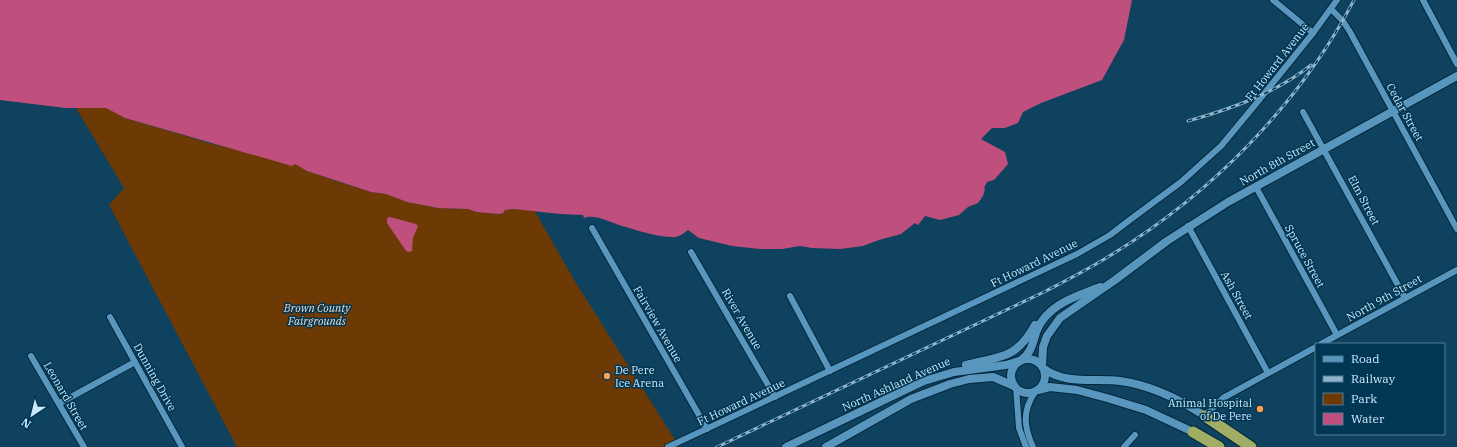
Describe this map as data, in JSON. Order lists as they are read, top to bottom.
{
  "streets": {
    "main road": ["North 8th Street", "North Ashland Avenue"],
    "street": [
      "Ft Howard Avenue",
      "Cedar Street",
      "Elm Street",
      "Spruce Street",
      "Ash Street",
      "North 9th Street",
      "River Avenue",
      "Fairview Avenue",
      "Dunning Drive",
      "Leonard Street"
    ]
  },
  "crossings": [
    ["Ft Howard Avenue", "Cedar Street"],
    ["Ft Howard Avenue", "River Avenue"],
    ["Ft Howard Avenue", "Fairview Avenue"],
    ["Cedar Street", "North 8th Street"],
    ["North 8th Street", "Elm Street"],
    ["North 8th Street", "Spruce Street"],
    ["North 8th Street", "Ash Street"],
    ["North 8th Street", "North Ashland Avenue"],
    ["Elm Street", "North 9th Street"],
    ["Spruce Street", "North 9th Street"]
  ],
  "parks": ["Brown County Fairgrounds"],
  "places": ["De Pere Ice Arena", "Animal Hospital of De Pere"],
  "legend": [
    "Road",
    "Railway",
    "Park",
    "Water"
  ],
  "north": "bottom left"
}
